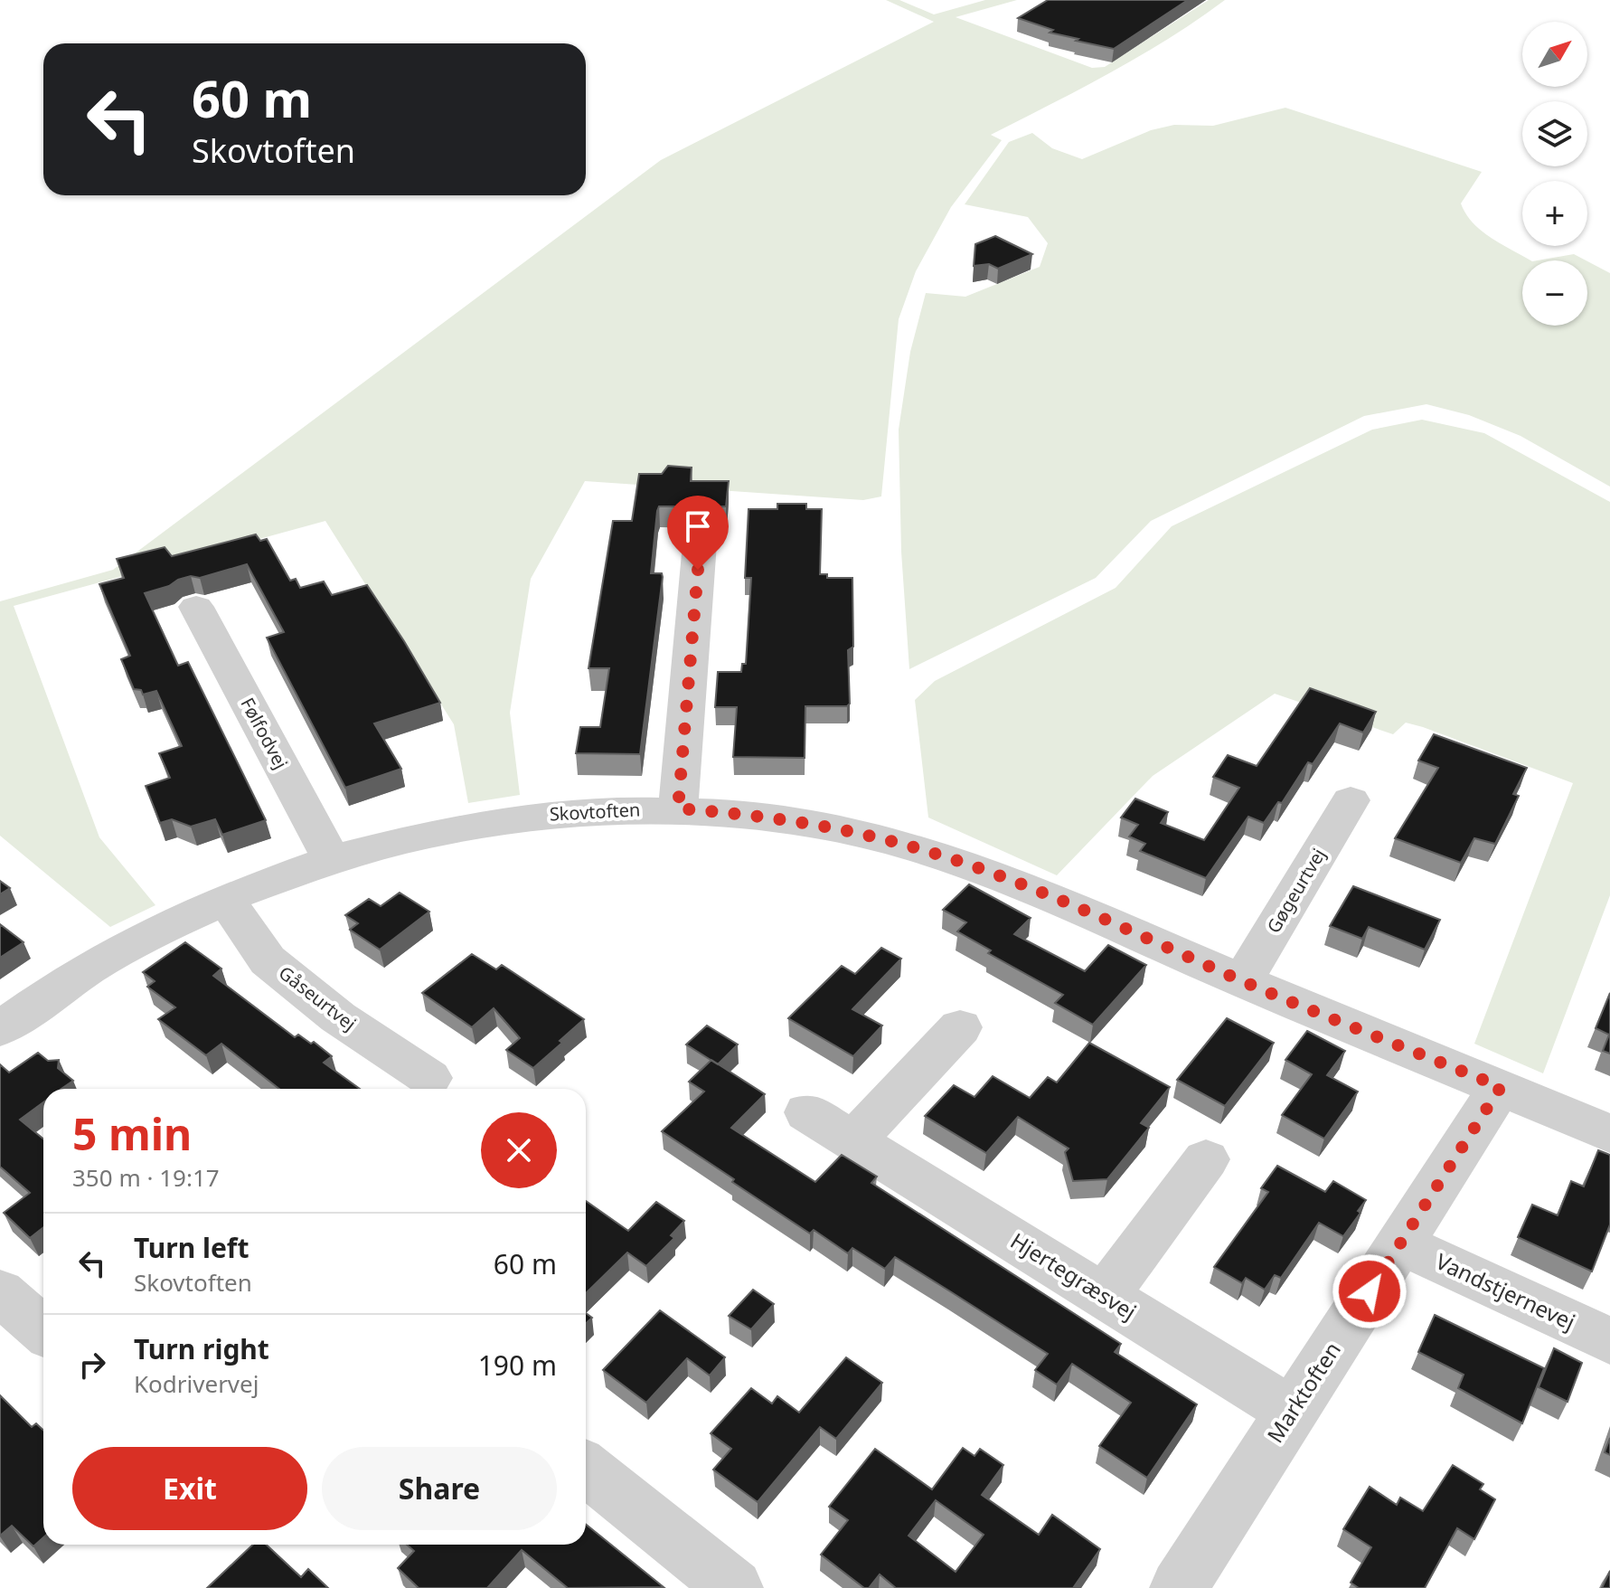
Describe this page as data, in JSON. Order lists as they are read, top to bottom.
{
  "streets": {
    "street": [
      "Følfodvej",
      "Skovtoften",
      "Gøgeurtvej",
      "Gåseurtvej",
      "Hjertegræsvej",
      "Vandstjernevej",
      "Marktoften"
    ]
  },
  "crossings": [
    ["Følfodvej", "Skovtoften"],
    ["Skovtoften", "Gøgeurtvej"],
    ["Skovtoften", "Gåseurtvej"],
    ["Skovtoften", "Marktoften"],
    ["Hjertegræsvej", "Marktoften"],
    ["Vandstjernevej", "Marktoften"]
  ],
  "north": "top right",
  "page": {
    "map_buttons": ["+", "−"],
    "turn": ["60 m", "Skovtoften"],
    "heading": ["5 min", "350 m · 19:17"],
    "list": [
      {
        "name": "Turn left",
        "note": "Skovtoften",
        "value": "60 m"
      },
      {
        "name": "Turn right",
        "note": "Kodrivervej",
        "value": "190 m"
      }
    ],
    "buttons": ["Exit", "Share"]
  }
}
